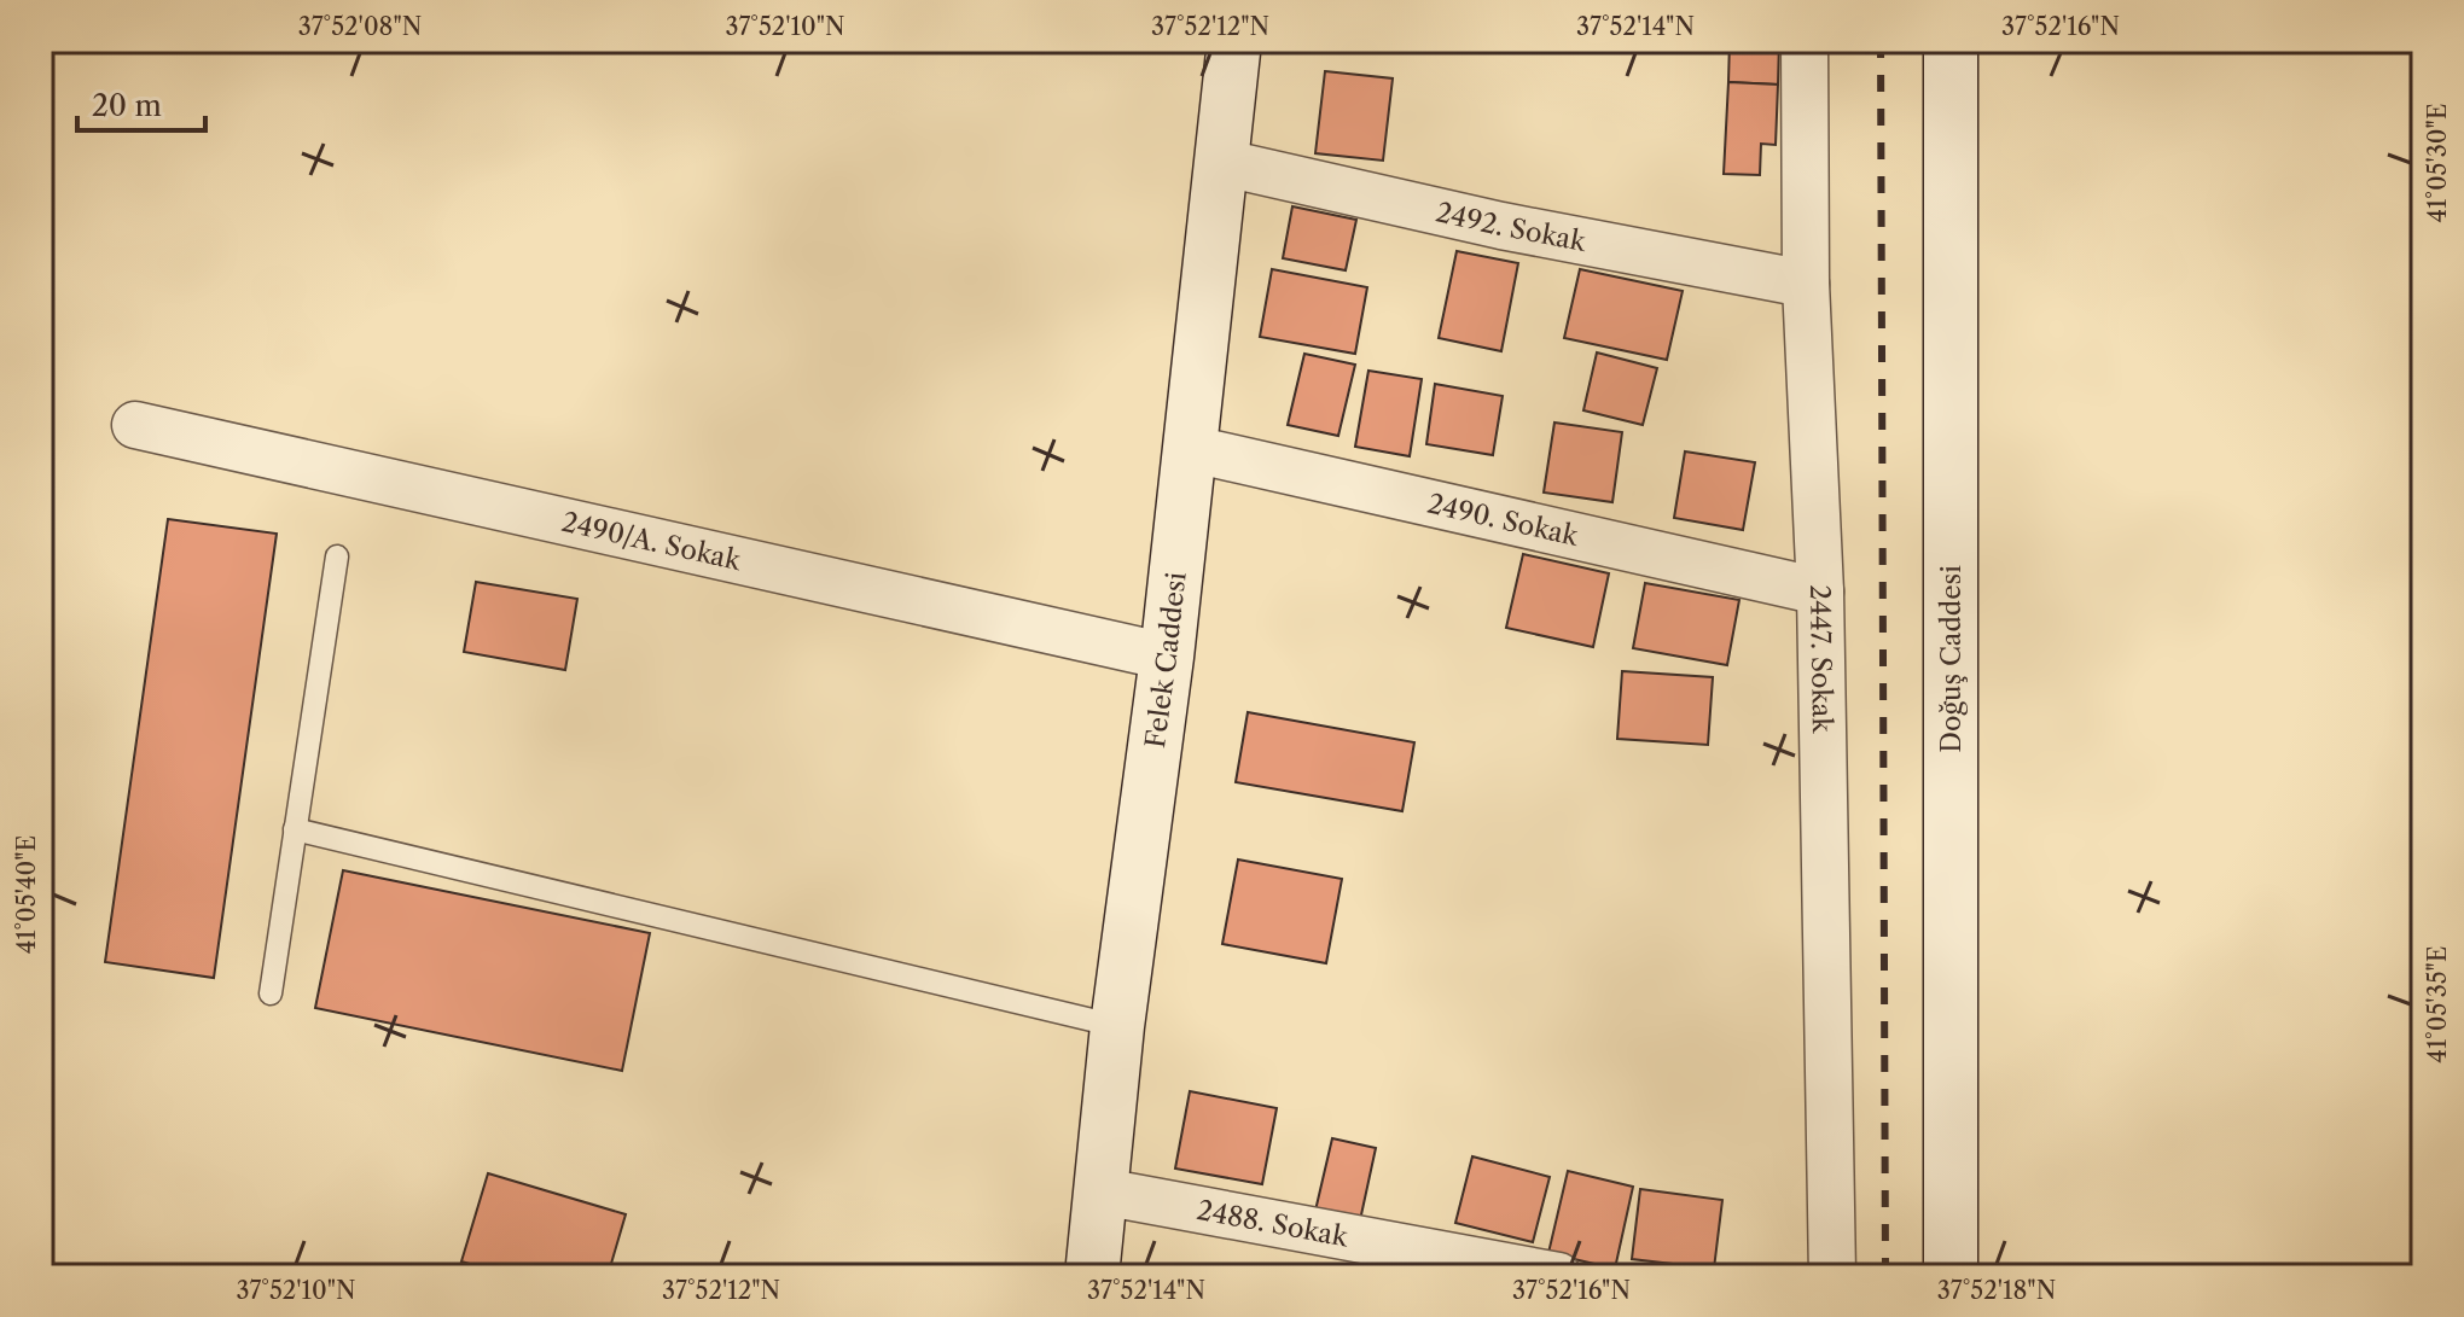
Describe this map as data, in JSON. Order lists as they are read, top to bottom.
{
  "streets": {
    "main road": ["Felek Caddesi", "Doğuş Caddesi"],
    "street": [
      "2492. Sokak",
      "2490. Sokak",
      "2490/A. Sokak",
      "2447. Sokak",
      "2488. Sokak"
    ]
  },
  "crossings": [
    ["2492. Sokak", "2447. Sokak"],
    ["2492. Sokak", "Felek Caddesi"],
    ["2490. Sokak", "2447. Sokak"],
    ["2490. Sokak", "Felek Caddesi"],
    ["2490/A. Sokak", "Felek Caddesi"],
    ["Felek Caddesi", "2488. Sokak"]
  ],
  "scale_bar": "20 m",
  "coordinates": [
    "37°52'08\"N",
    "37°52'10\"N",
    "37°52'12\"N",
    "37°52'14\"N",
    "37°52'16\"N",
    "41°05'30\"E",
    "41°05'40\"E",
    "41°05'35\"E",
    "37°52'18\"N"
  ]
}
